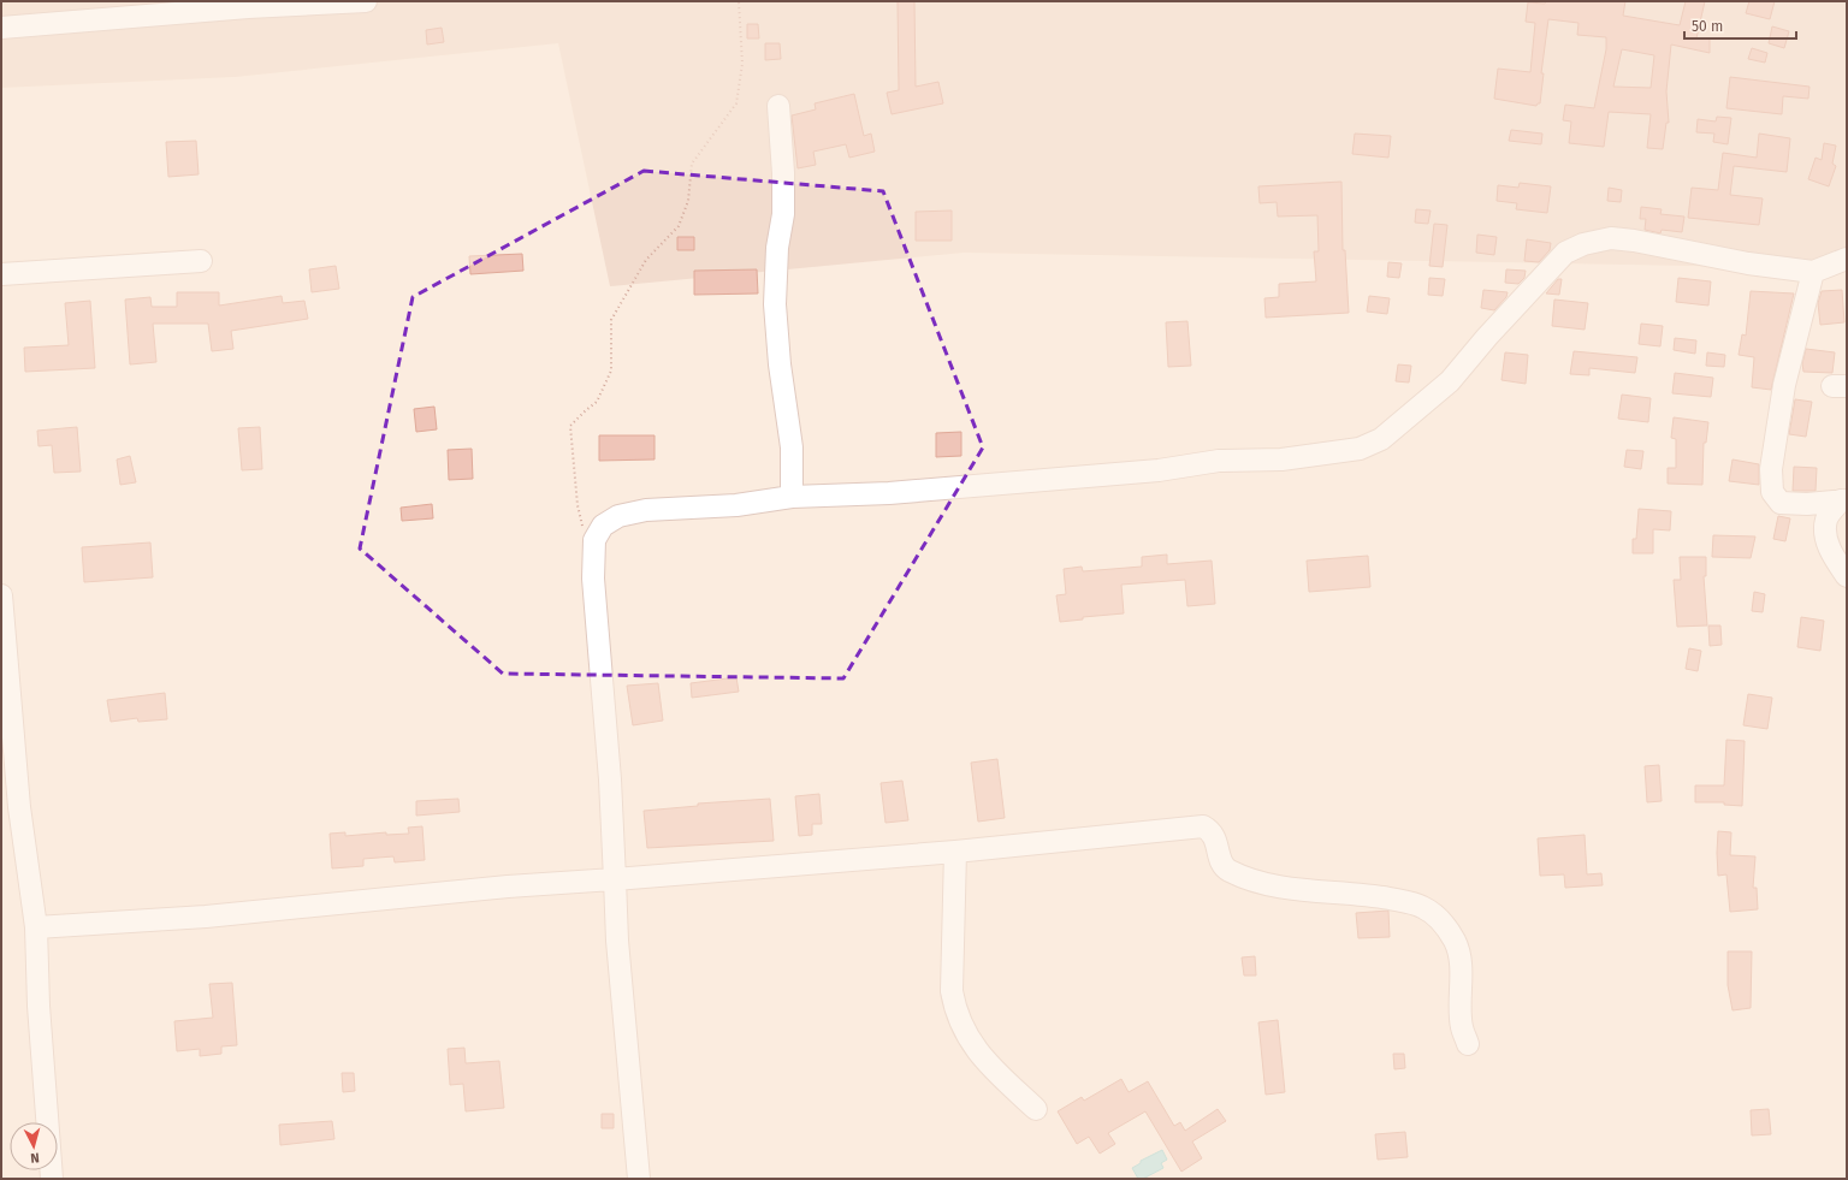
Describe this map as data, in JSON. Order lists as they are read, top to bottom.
{
  "scale_bar": "50 m",
  "north": "bottom"
}
